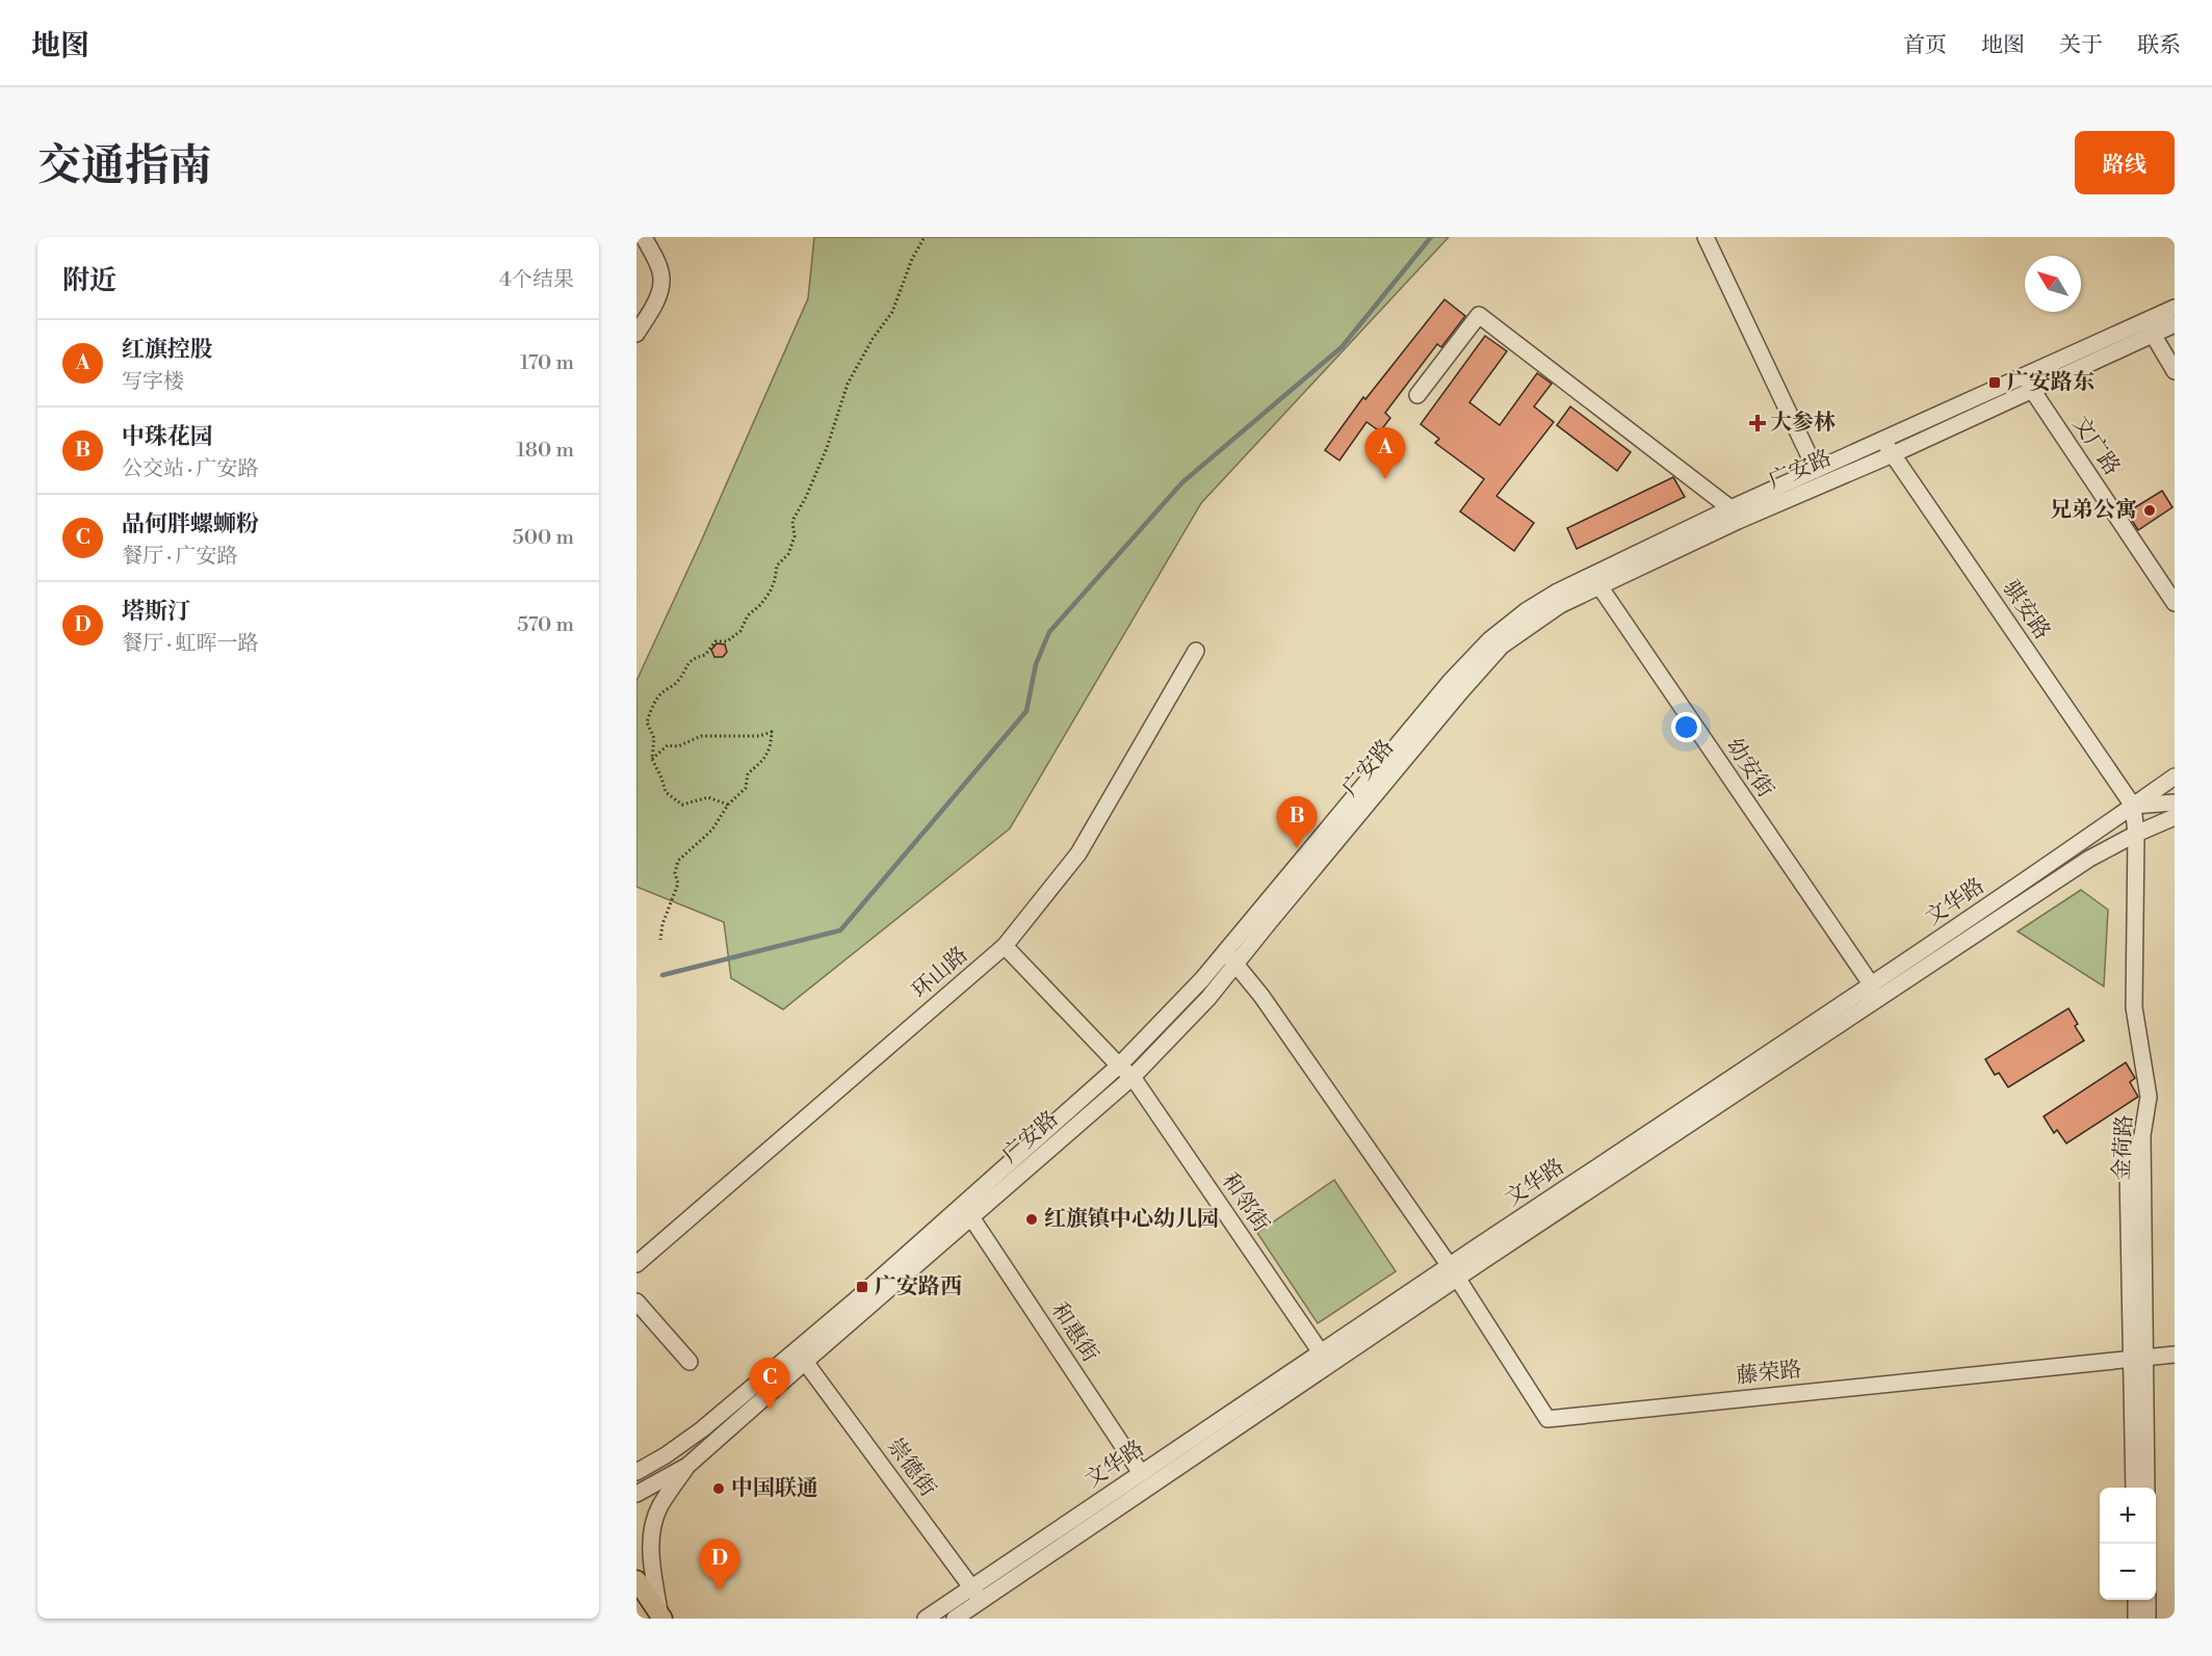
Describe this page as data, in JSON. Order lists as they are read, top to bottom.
{
  "streets": {
    "street": [
      "文广路",
      "广安路",
      "骐安路",
      "幼安街",
      "文华路",
      "环山路",
      "金荷路",
      "和邻街",
      "和惠街",
      "藤荣路",
      "崇德街"
    ]
  },
  "crossings": [
    ["文广路", "广安路"],
    ["广安路", "骐安路"],
    ["广安路", "幼安街"],
    ["广安路", "和邻街"],
    ["广安路", "和惠街"],
    ["广安路", "崇德街"],
    ["骐安路", "文华路"],
    ["骐安路", "金荷路"],
    ["幼安街", "文华路"],
    ["文华路", "金荷路"],
    ["文华路", "和邻街"],
    ["文华路", "和惠街"],
    ["文华路", "藤荣路"],
    ["文华路", "崇德街"],
    ["环山路", "和邻街"],
    ["金荷路", "藤荣路"]
  ],
  "places": {
    "transit": ["广安路东", "广安路西"],
    "health": ["大参林"],
    "other": ["兄弟公寓", "红旗镇中心幼儿园", "中国联通"]
  },
  "north": "top left",
  "page": {
    "header": "地图",
    "nav": [
      "首页",
      "地图",
      "关于",
      "联系"
    ],
    "title": "交通指南",
    "buttons": "路线",
    "heading": ["附近", "4个结果"],
    "list": [
      {
        "mark": "A",
        "name": "红旗控股",
        "note": "写字楼",
        "value": "170 m"
      },
      {
        "mark": "B",
        "name": "中珠花园",
        "note": "公交站 · 广安路",
        "value": "180 m"
      },
      {
        "mark": "C",
        "name": "品何胖螺蛳粉",
        "note": "餐厅 · 广安路",
        "value": "500 m"
      },
      {
        "mark": "D",
        "name": "塔斯汀",
        "note": "餐厅 · 虹晖一路",
        "value": "570 m"
      }
    ],
    "pins": [
      "A",
      "B",
      "C",
      "D"
    ],
    "map_buttons": ["+", "−"]
  }
}
